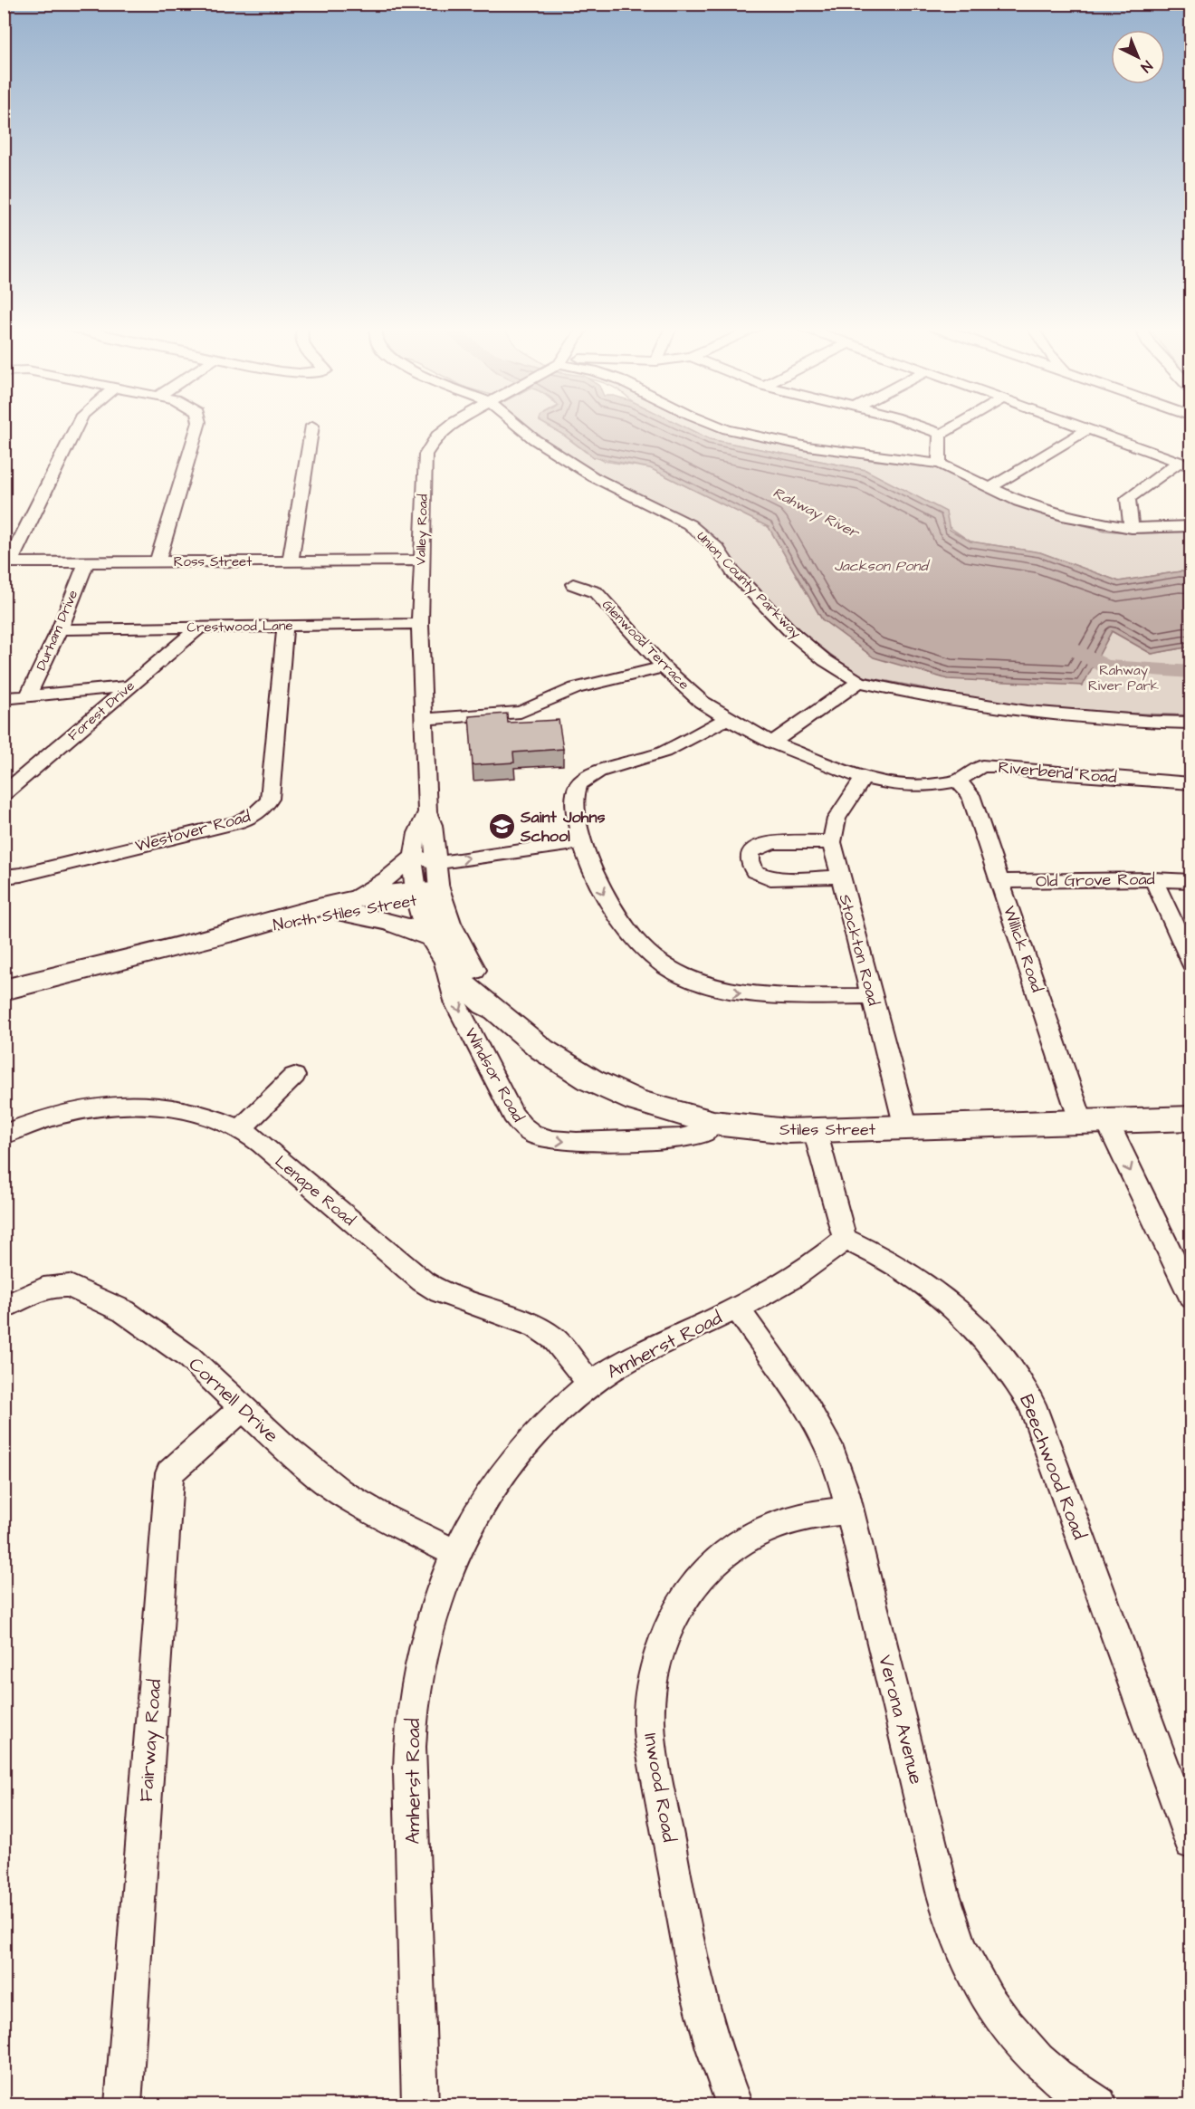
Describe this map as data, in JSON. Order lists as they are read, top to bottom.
{
  "streets": {
    "main road": ["North Stiles Street", "Stiles Street"],
    "street": [
      "Valley Road",
      "Ross Street",
      "Union County Parkway",
      "Crestwood Lane",
      "Durham Drive",
      "Glenwood Terrace",
      "Forest Drive",
      "Riverbend Road",
      "Westover Road",
      "Old Grove Road",
      "Willick Road",
      "Stockton Road",
      "Windsor Road",
      "Lenape Road",
      "Amherst Road",
      "Cornell Drive",
      "Beechwood Road",
      "Verona Avenue",
      "Fairway Road",
      "Inwood Road"
    ]
  },
  "crossings": [
    ["Valley Road", "Ross Street"],
    ["Valley Road", "Crestwood Lane"],
    ["Valley Road", "North Stiles Street"],
    ["Valley Road", "Stiles Street"],
    ["Ross Street", "Durham Drive"],
    ["Crestwood Lane", "Durham Drive"],
    ["Crestwood Lane", "Forest Drive"],
    ["Crestwood Lane", "Westover Road"],
    ["Glenwood Terrace", "Riverbend Road"],
    ["Glenwood Terrace", "Stockton Road"],
    ["Riverbend Road", "Willick Road"],
    ["Riverbend Road", "Stockton Road"],
    ["Old Grove Road", "Willick Road"],
    ["North Stiles Street", "Stiles Street"],
    ["Willick Road", "Stiles Street"],
    ["Stockton Road", "Stiles Street"],
    ["Windsor Road", "Stiles Street"],
    ["Lenape Road", "Amherst Road"],
    ["Amherst Road", "Cornell Drive"],
    ["Amherst Road", "Beechwood Road"],
    ["Amherst Road", "Verona Avenue"],
    ["Cornell Drive", "Fairway Road"],
    ["Verona Avenue", "Inwood Road"]
  ],
  "one_way": ["Willick Road", "Windsor Road"],
  "water": ["Rahway River", "Jackson Pond"],
  "parks": ["Rahway River Park"],
  "places": {
    "school or university": ["Saint Johns School"]
  },
  "north": "bottom right"
}
